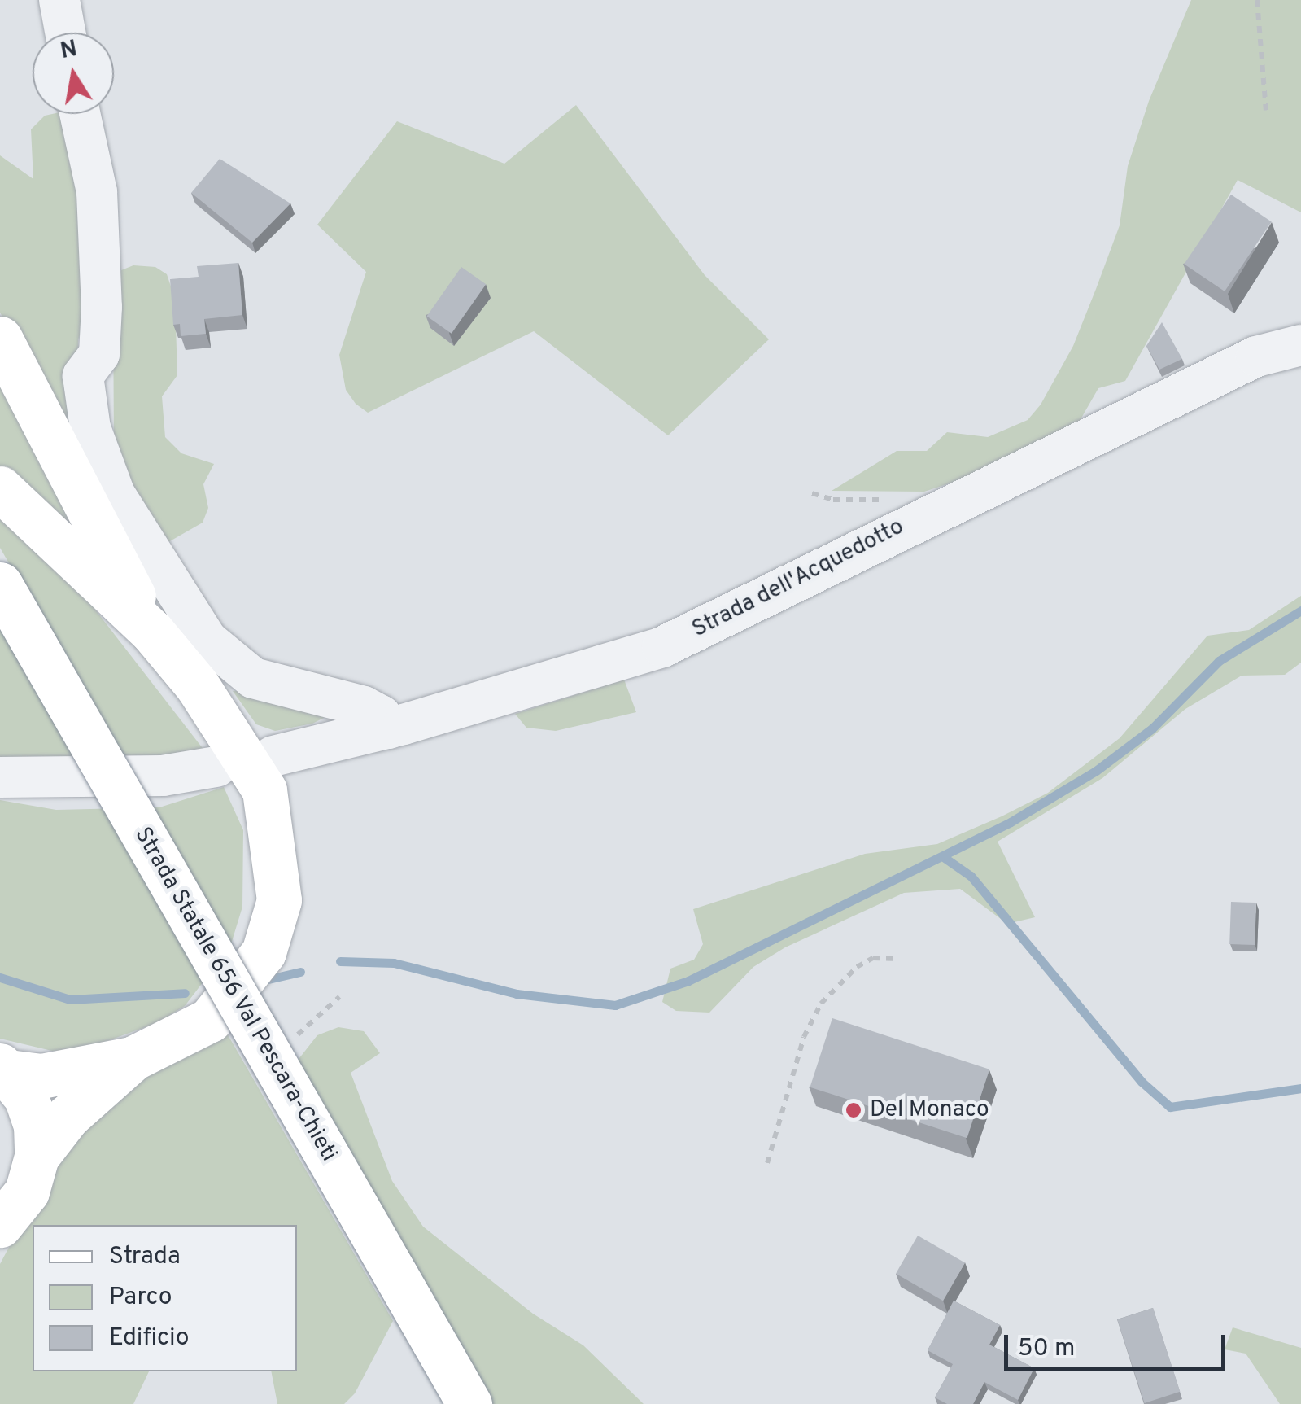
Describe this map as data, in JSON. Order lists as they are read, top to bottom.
{
  "streets": {
    "main road": ["Strada Statale 656 Val Pescara-Chieti"],
    "street": ["Strada dell'Acquedotto"]
  },
  "places": ["Del Monaco"],
  "legend": ["Strada", "Parco", "Edificio"],
  "scale_bar": "50 m",
  "north": "top"
}
